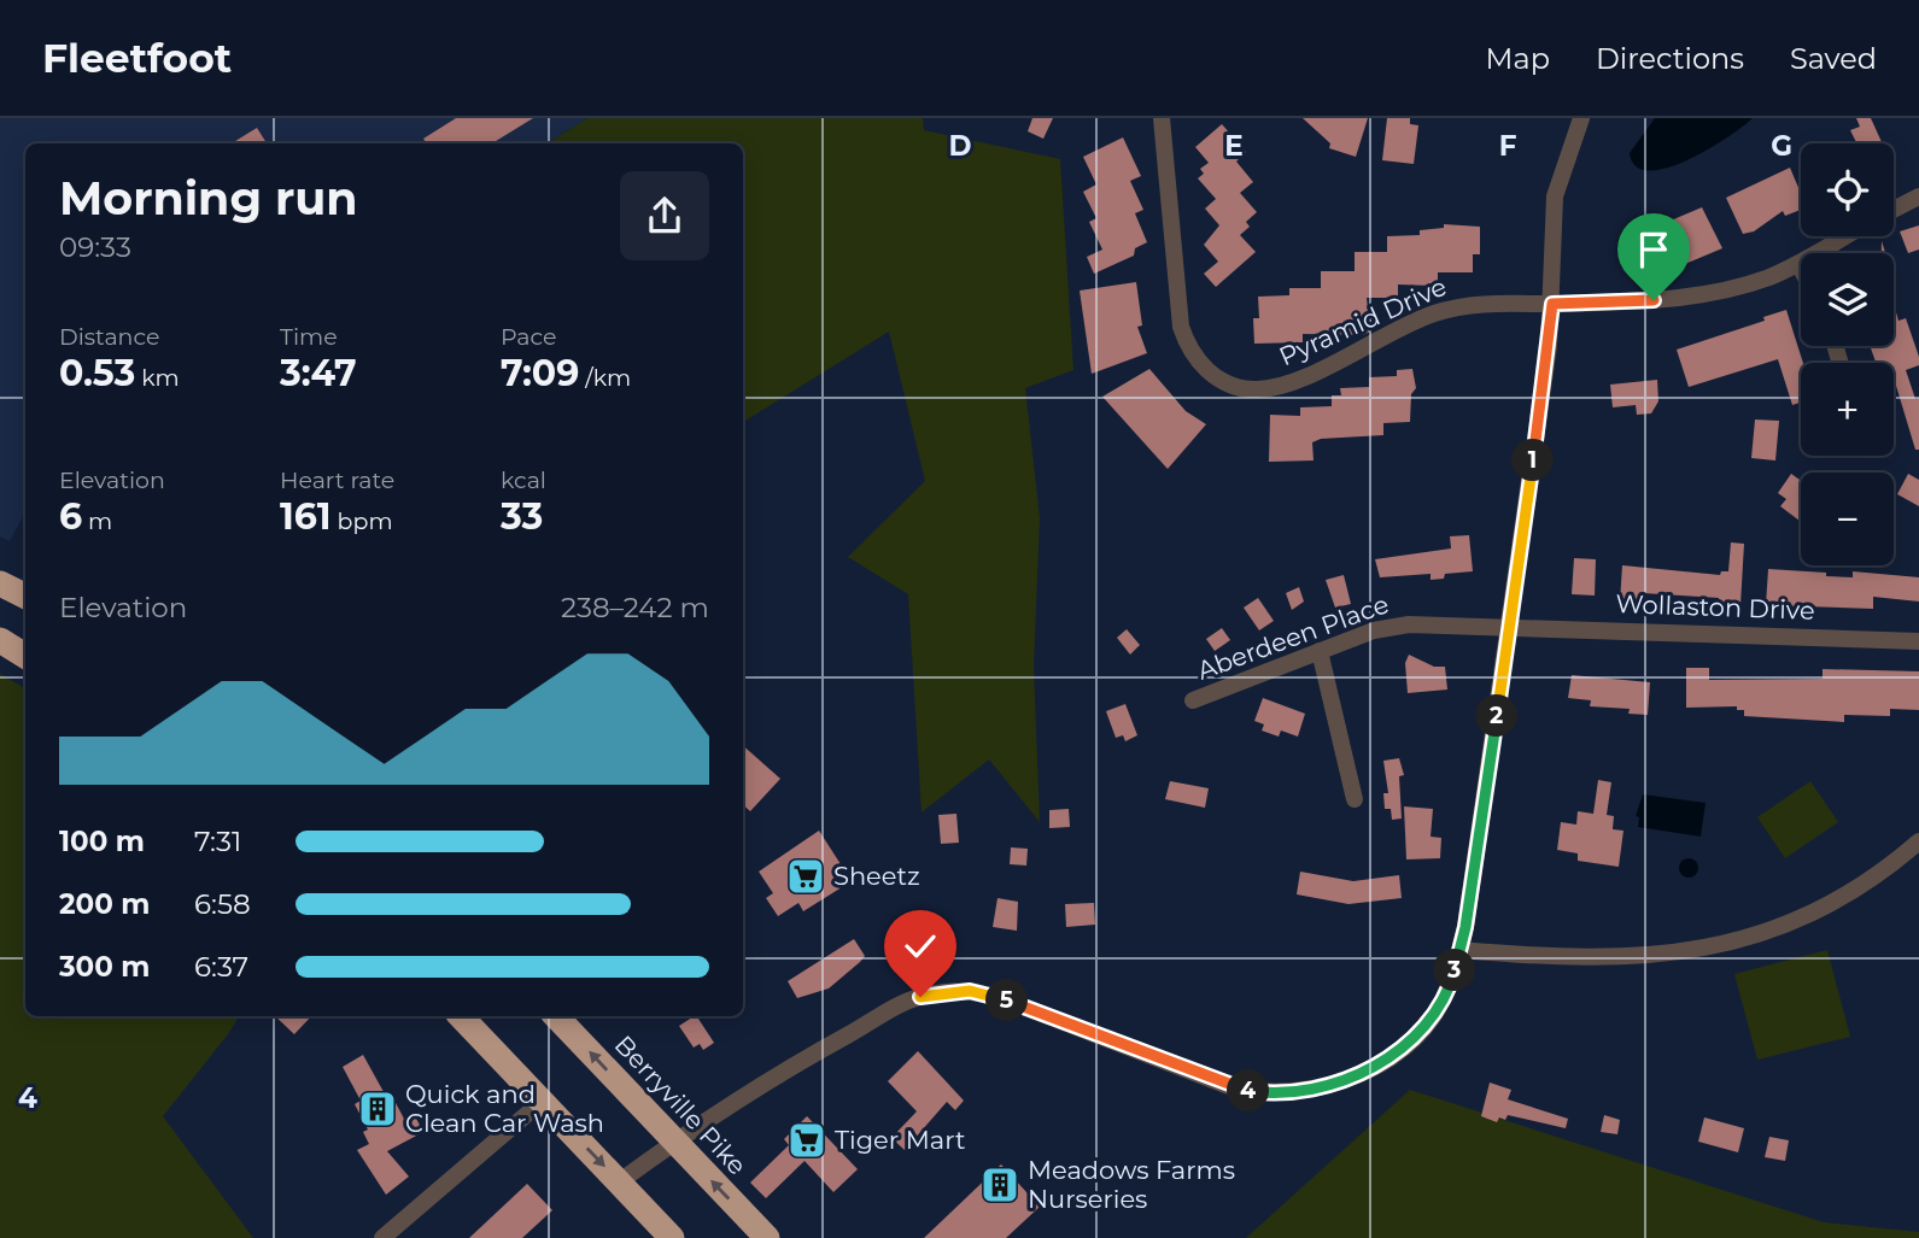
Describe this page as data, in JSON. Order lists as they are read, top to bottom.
{
  "streets": {
    "highway": ["Berryville Pike"],
    "street": ["Pyramid Drive", "Wollaston Drive", "Aberdeen Place"]
  },
  "crossings": [
    ["Wollaston Drive", "Aberdeen Place"]
  ],
  "places": {
    "supermarket": ["Sheetz", "Tiger Mart"],
    "building": ["Quick and Clean Car Wash", "Meadows Farms Nurseries"]
  },
  "page": {
    "header": "Fleetfoot",
    "nav": ["Map", "Directions", "Saved"],
    "map_buttons": ["+", "−"],
    "heading": ["Morning run", "09:33"],
    "stats": [
      ["Distance", "0.53 km"],
      ["Time", "3:47"],
      ["Pace", "7:09 /km"],
      ["Elevation", "6 m"],
      ["Heart rate", "161 bpm"],
      ["kcal", "33"]
    ],
    "pins": [
      "1",
      "2",
      "3",
      "5",
      "4"
    ],
    "chart": ["Elevation", "238–242 m"],
    "list": [
      {
        "name": "100 m",
        "note": "7:31"
      },
      {
        "name": "200 m",
        "note": "6:58"
      },
      {
        "name": "300 m",
        "note": "6:37"
      }
    ]
  },
  "grid": {
    "columns": [
      "D",
      "E",
      "F",
      "G"
    ],
    "rows": ["4"]
  }
}
